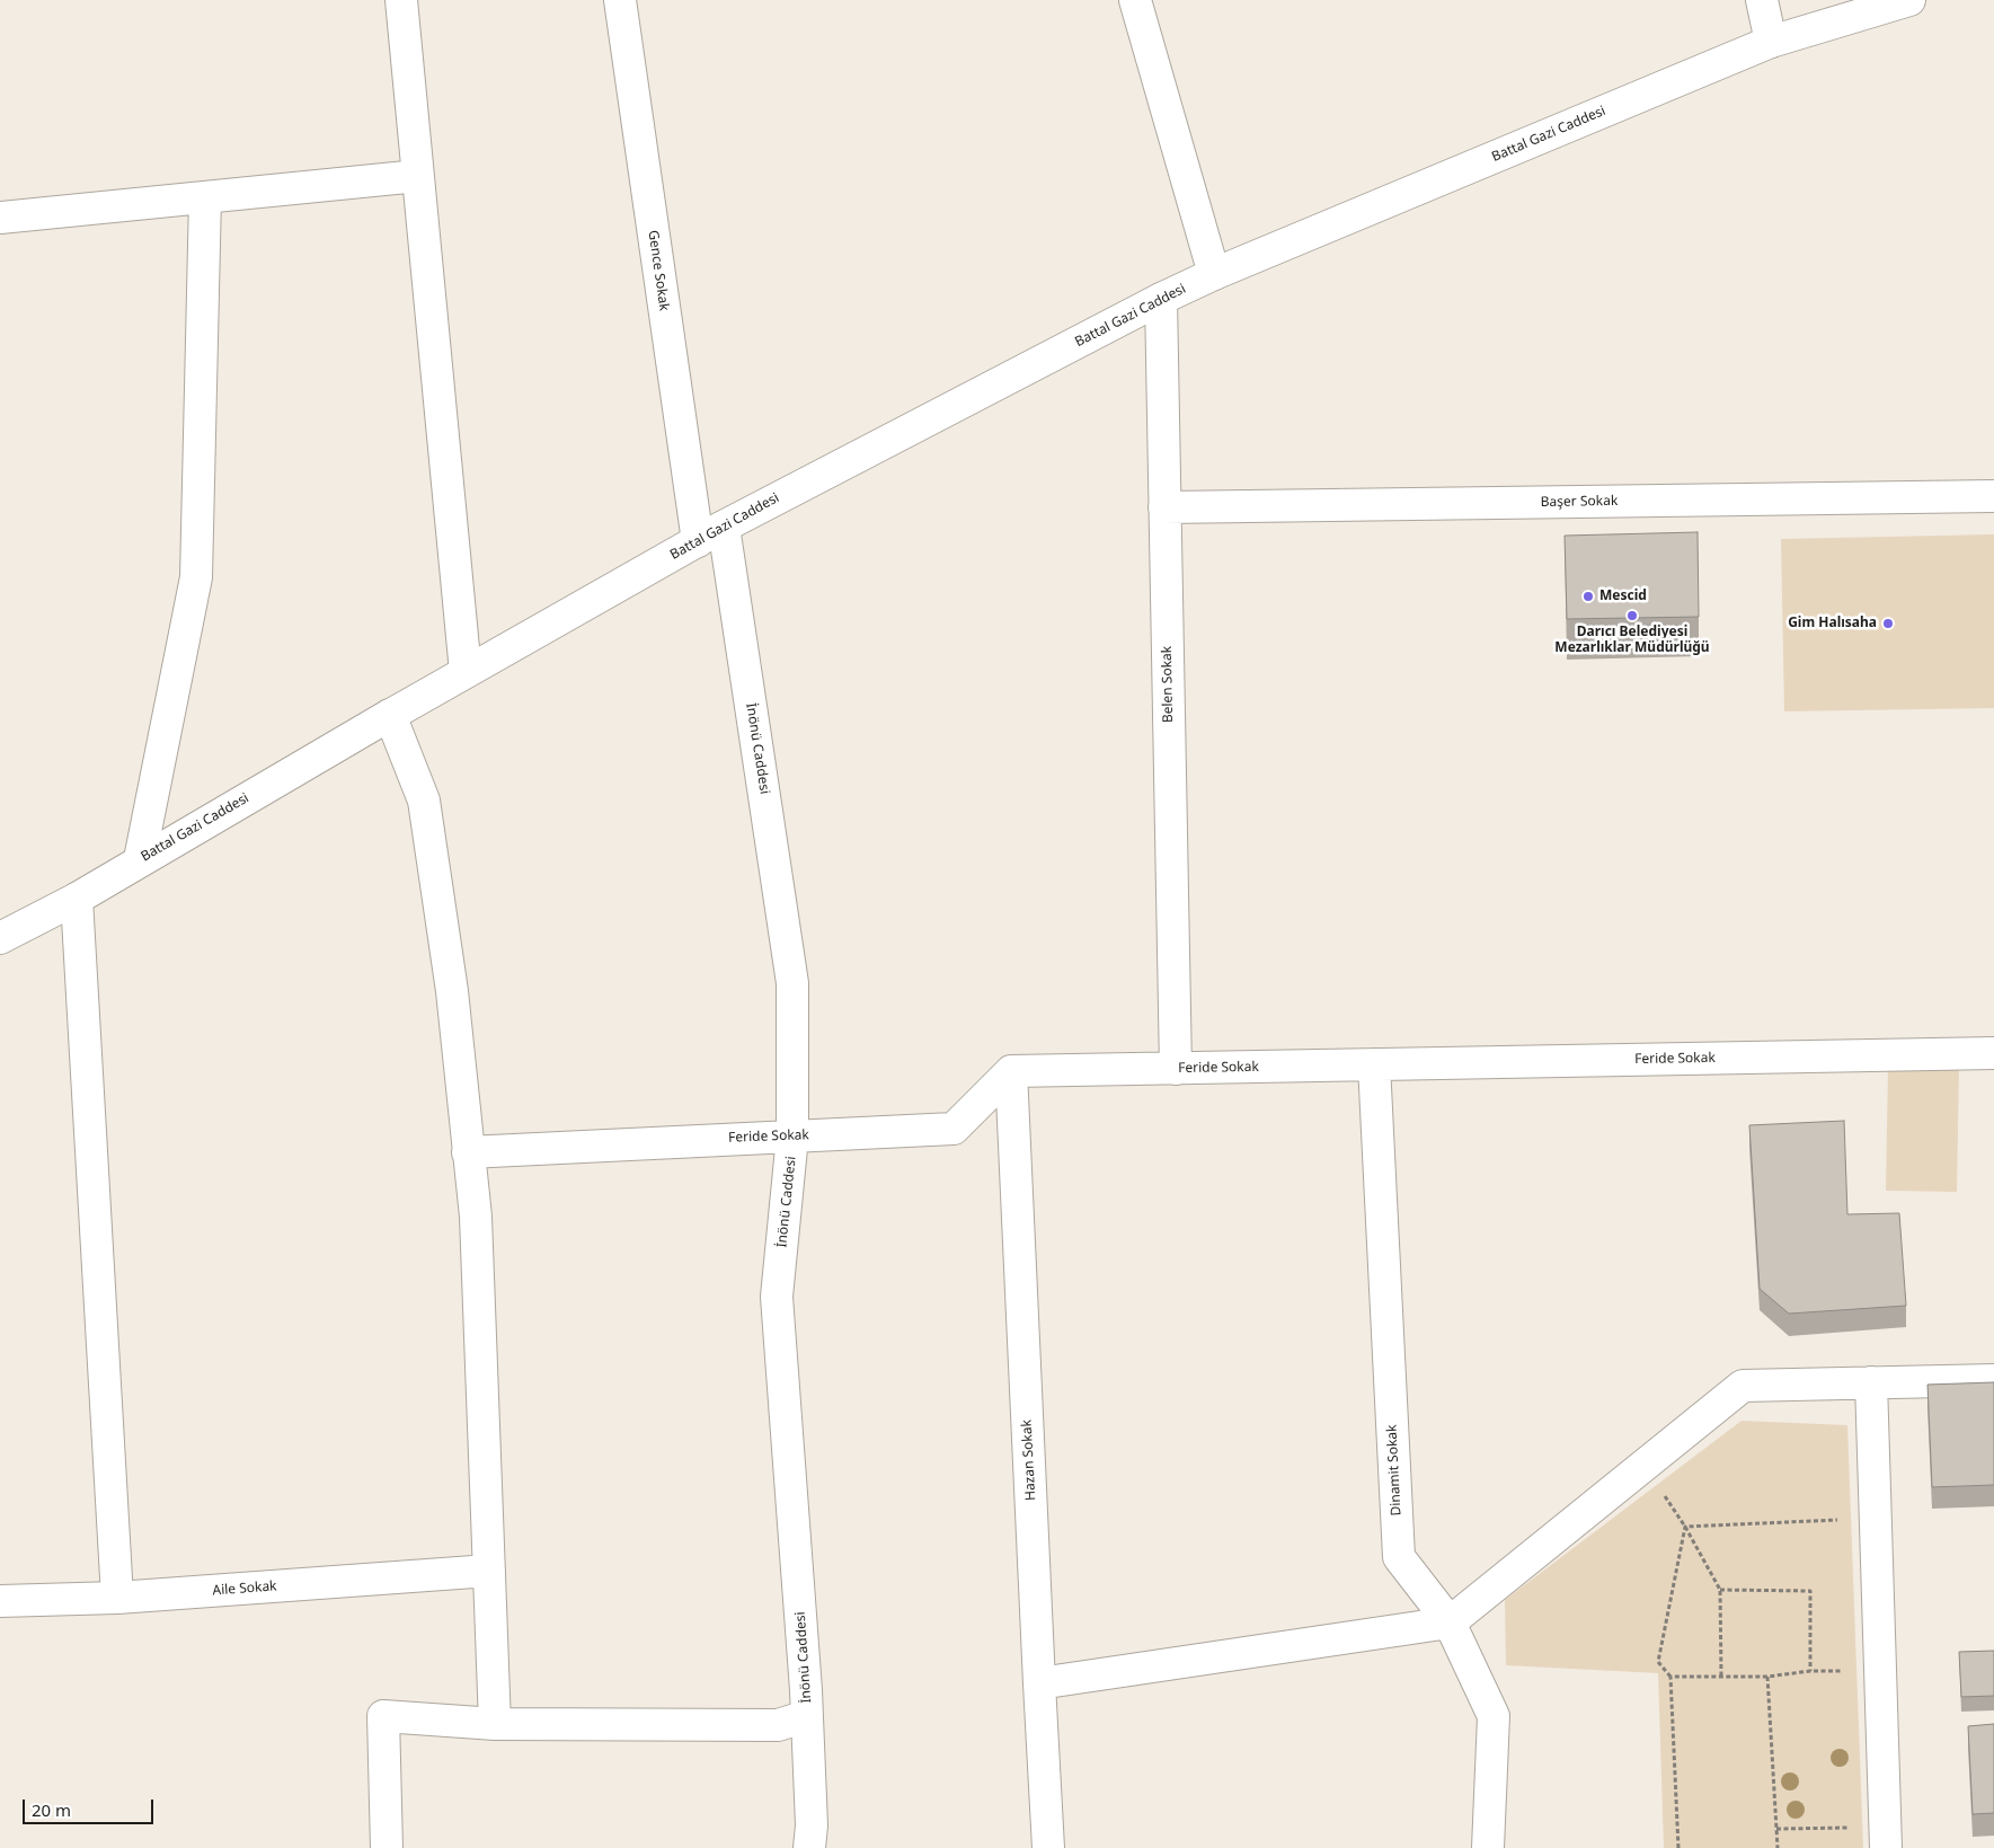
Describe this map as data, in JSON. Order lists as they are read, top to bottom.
{
  "streets": {
    "street": [
      "Battal Gazi Caddesi",
      "Gence Sokak",
      "Başer Sokak",
      "Belen Sokak",
      "İnönü Caddesi",
      "Feride Sokak",
      "Hazan Sokak",
      "Dinamit Sokak",
      "Aile Sokak"
    ]
  },
  "crossings": [
    ["Battal Gazi Caddesi", "Gence Sokak"],
    ["Battal Gazi Caddesi", "Belen Sokak"],
    ["Battal Gazi Caddesi", "İnönü Caddesi"],
    ["Başer Sokak", "Belen Sokak"],
    ["Belen Sokak", "Feride Sokak"],
    ["İnönü Caddesi", "Feride Sokak"],
    ["Feride Sokak", "Hazan Sokak"],
    ["Feride Sokak", "Dinamit Sokak"]
  ],
  "places": ["Mescid", "Darıcı Belediyesi Mezarlıklar Müdürlüğü", "Gim Halısaha"],
  "scale_bar": "20 m"
}
